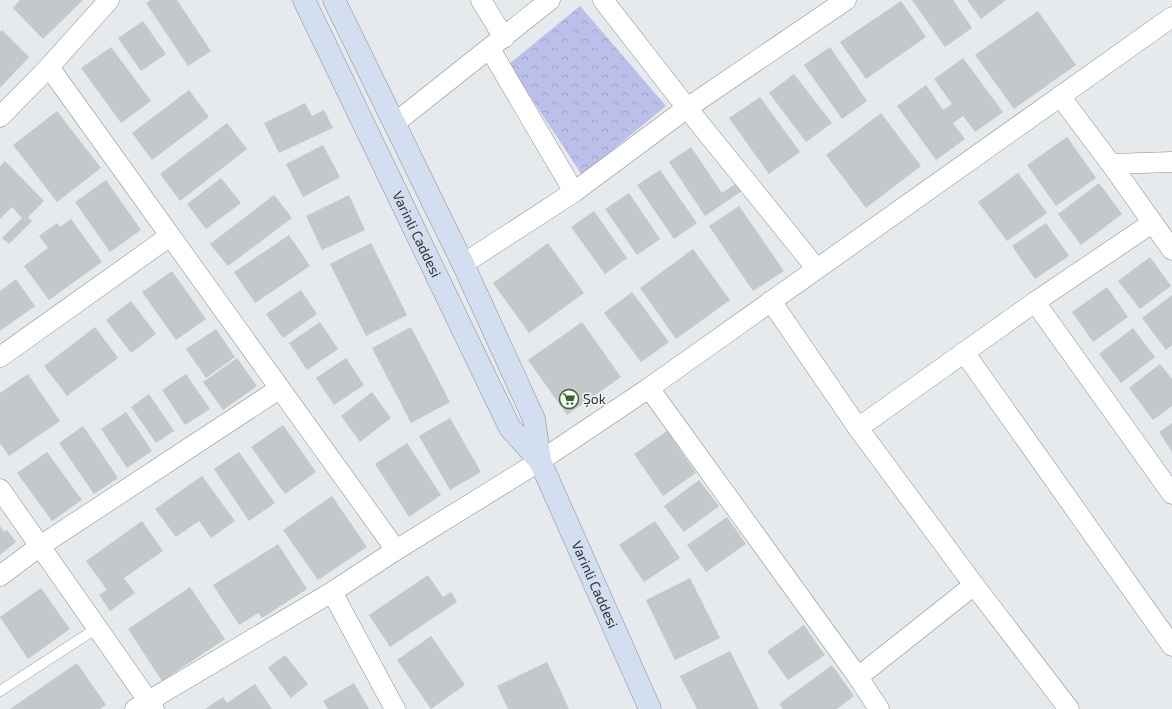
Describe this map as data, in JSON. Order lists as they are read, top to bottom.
{
  "streets": {
    "street": ["Varinli Caddesi"]
  },
  "places": {
    "supermarket": ["Şok"]
  }
}
